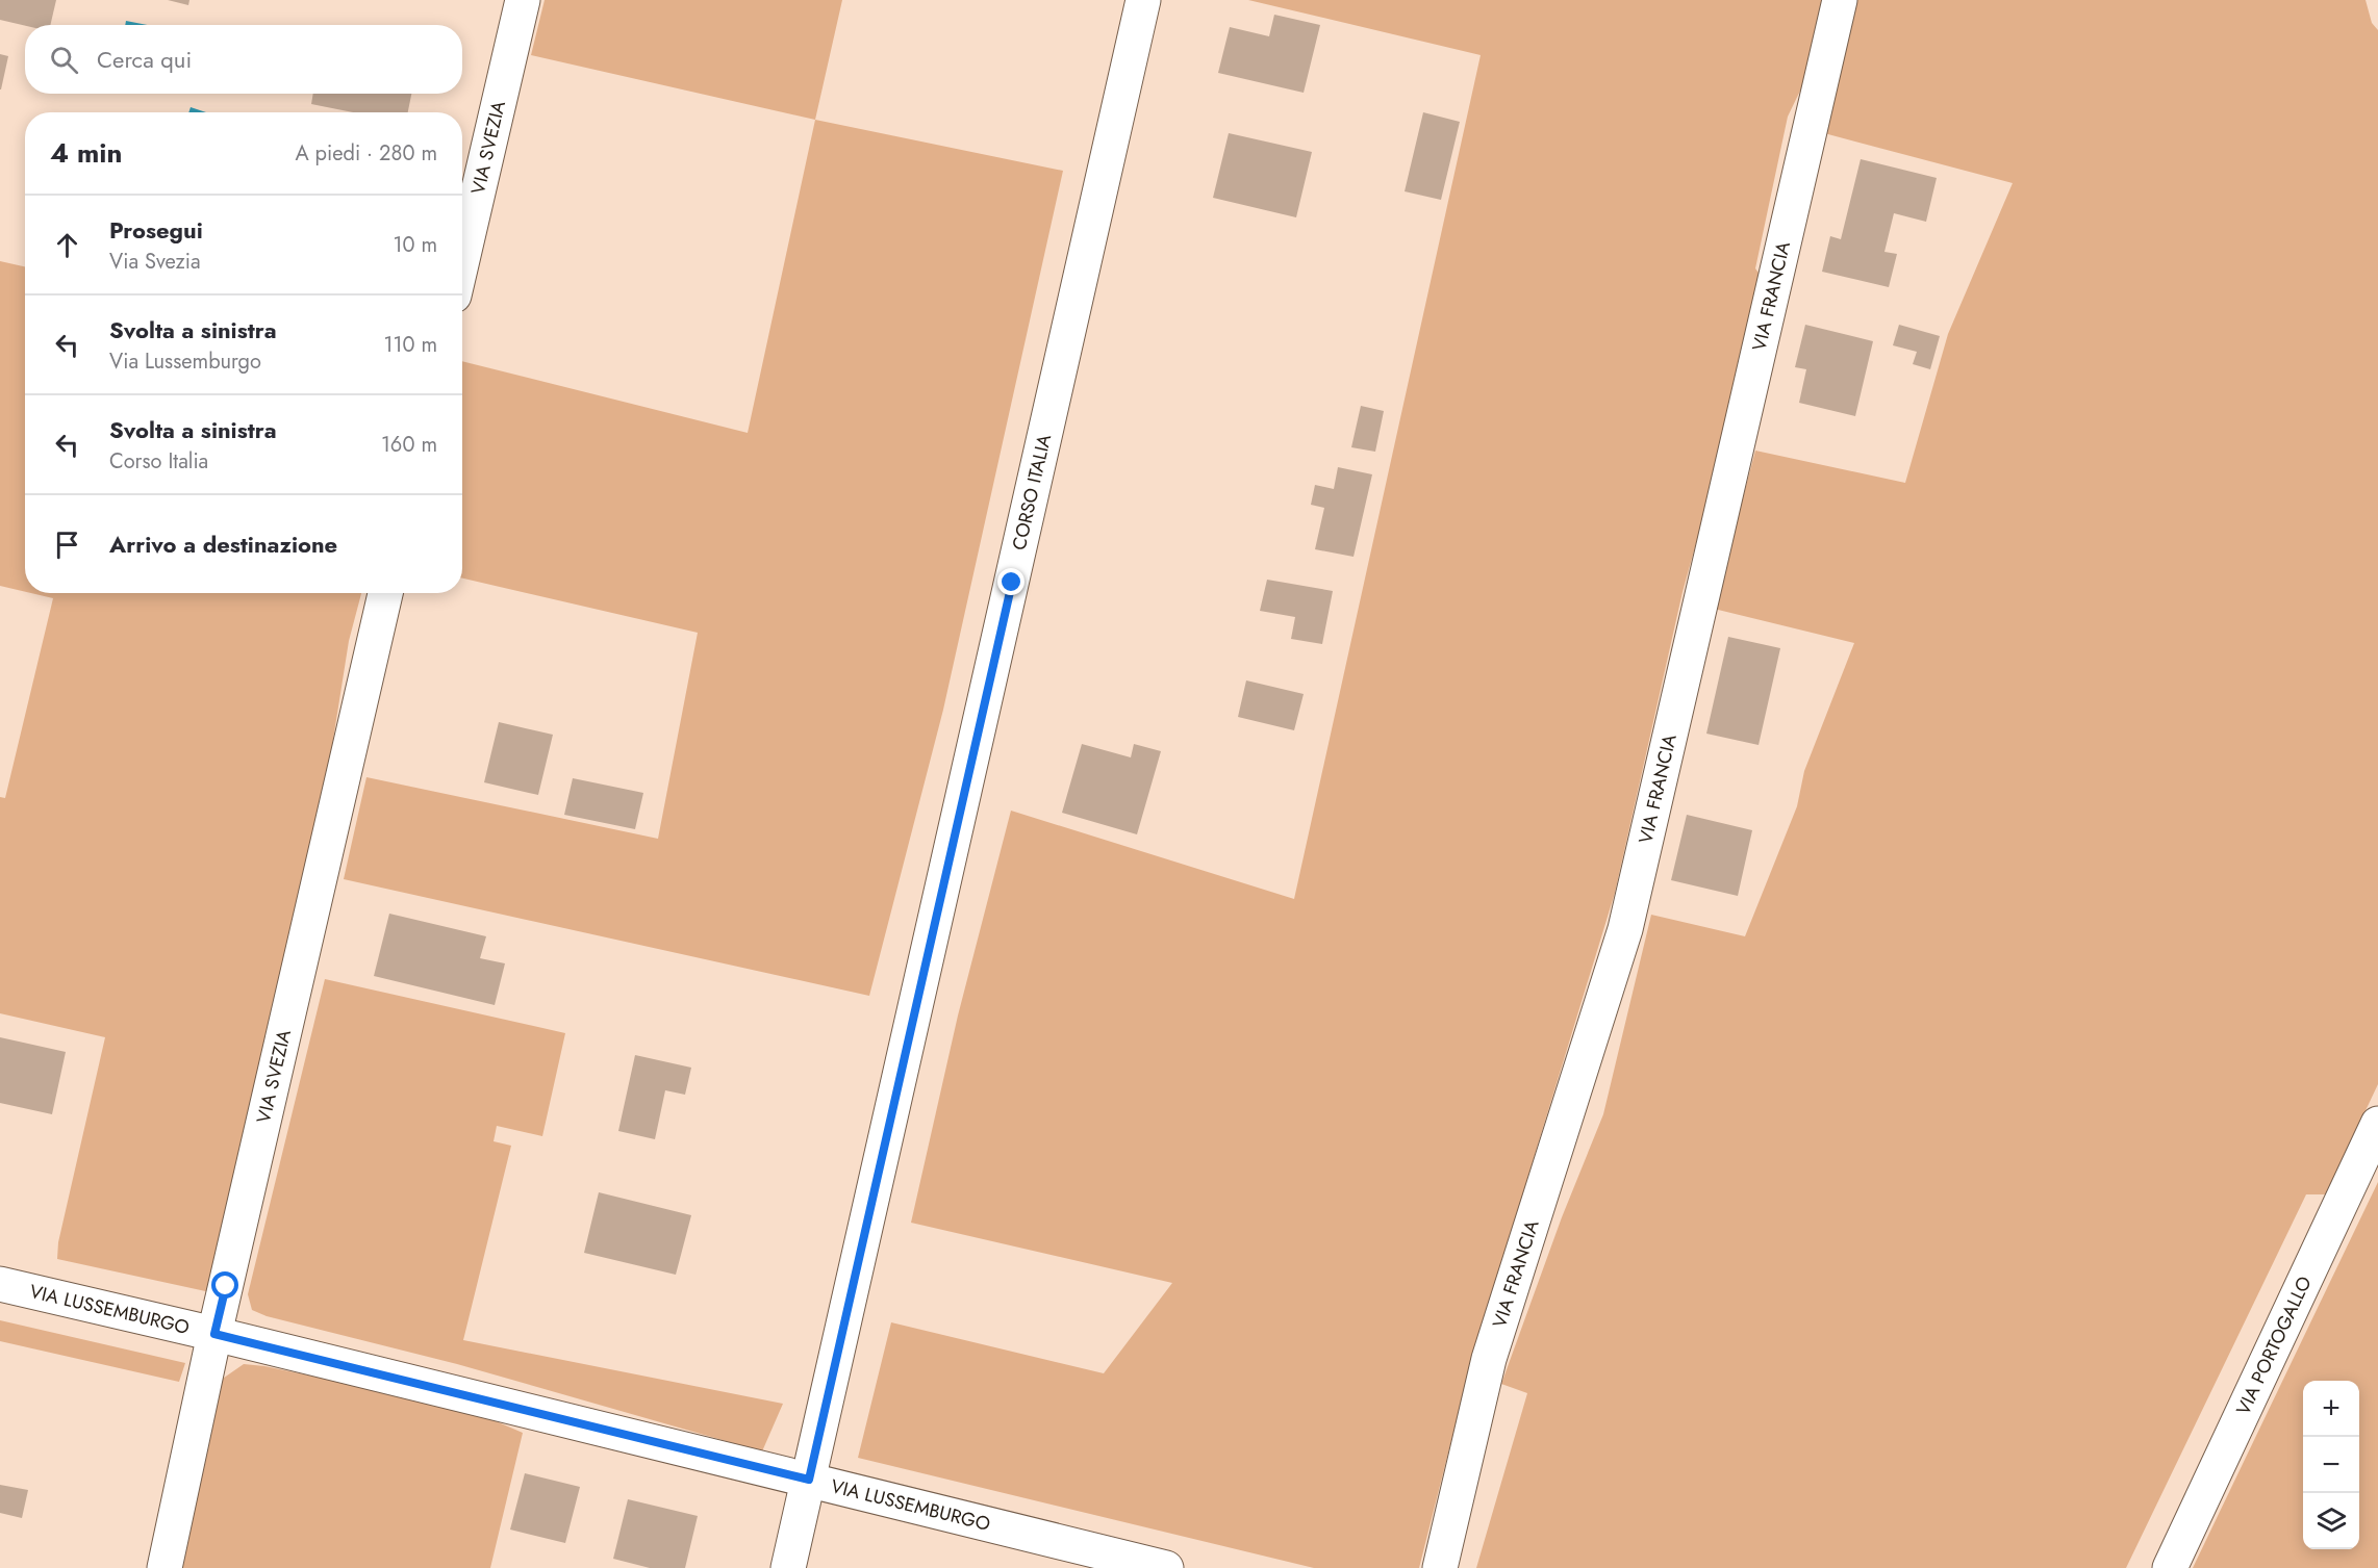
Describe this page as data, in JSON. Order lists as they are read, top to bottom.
{
  "streets": {
    "street": [
      "VIA SVEZIA",
      "VIA FRANCIA",
      "CORSO ITALIA",
      "VIA LUSSEMBURGO",
      "VIA PORTOGALLO"
    ]
  },
  "crossings": [
    ["VIA SVEZIA", "VIA LUSSEMBURGO"],
    ["CORSO ITALIA", "VIA LUSSEMBURGO"]
  ],
  "page": {
    "search": "Cerca qui",
    "heading": ["4 min", "A piedi · 280 m"],
    "list": [
      ["Prosegui", "Via Svezia", "10 m"],
      ["Svolta a sinistra", "Via Lussemburgo", "110 m"],
      ["Svolta a sinistra", "Corso Italia", "160 m"],
      "Arrivo a destinazione"
    ],
    "map_buttons": ["+", "−"]
  }
}
